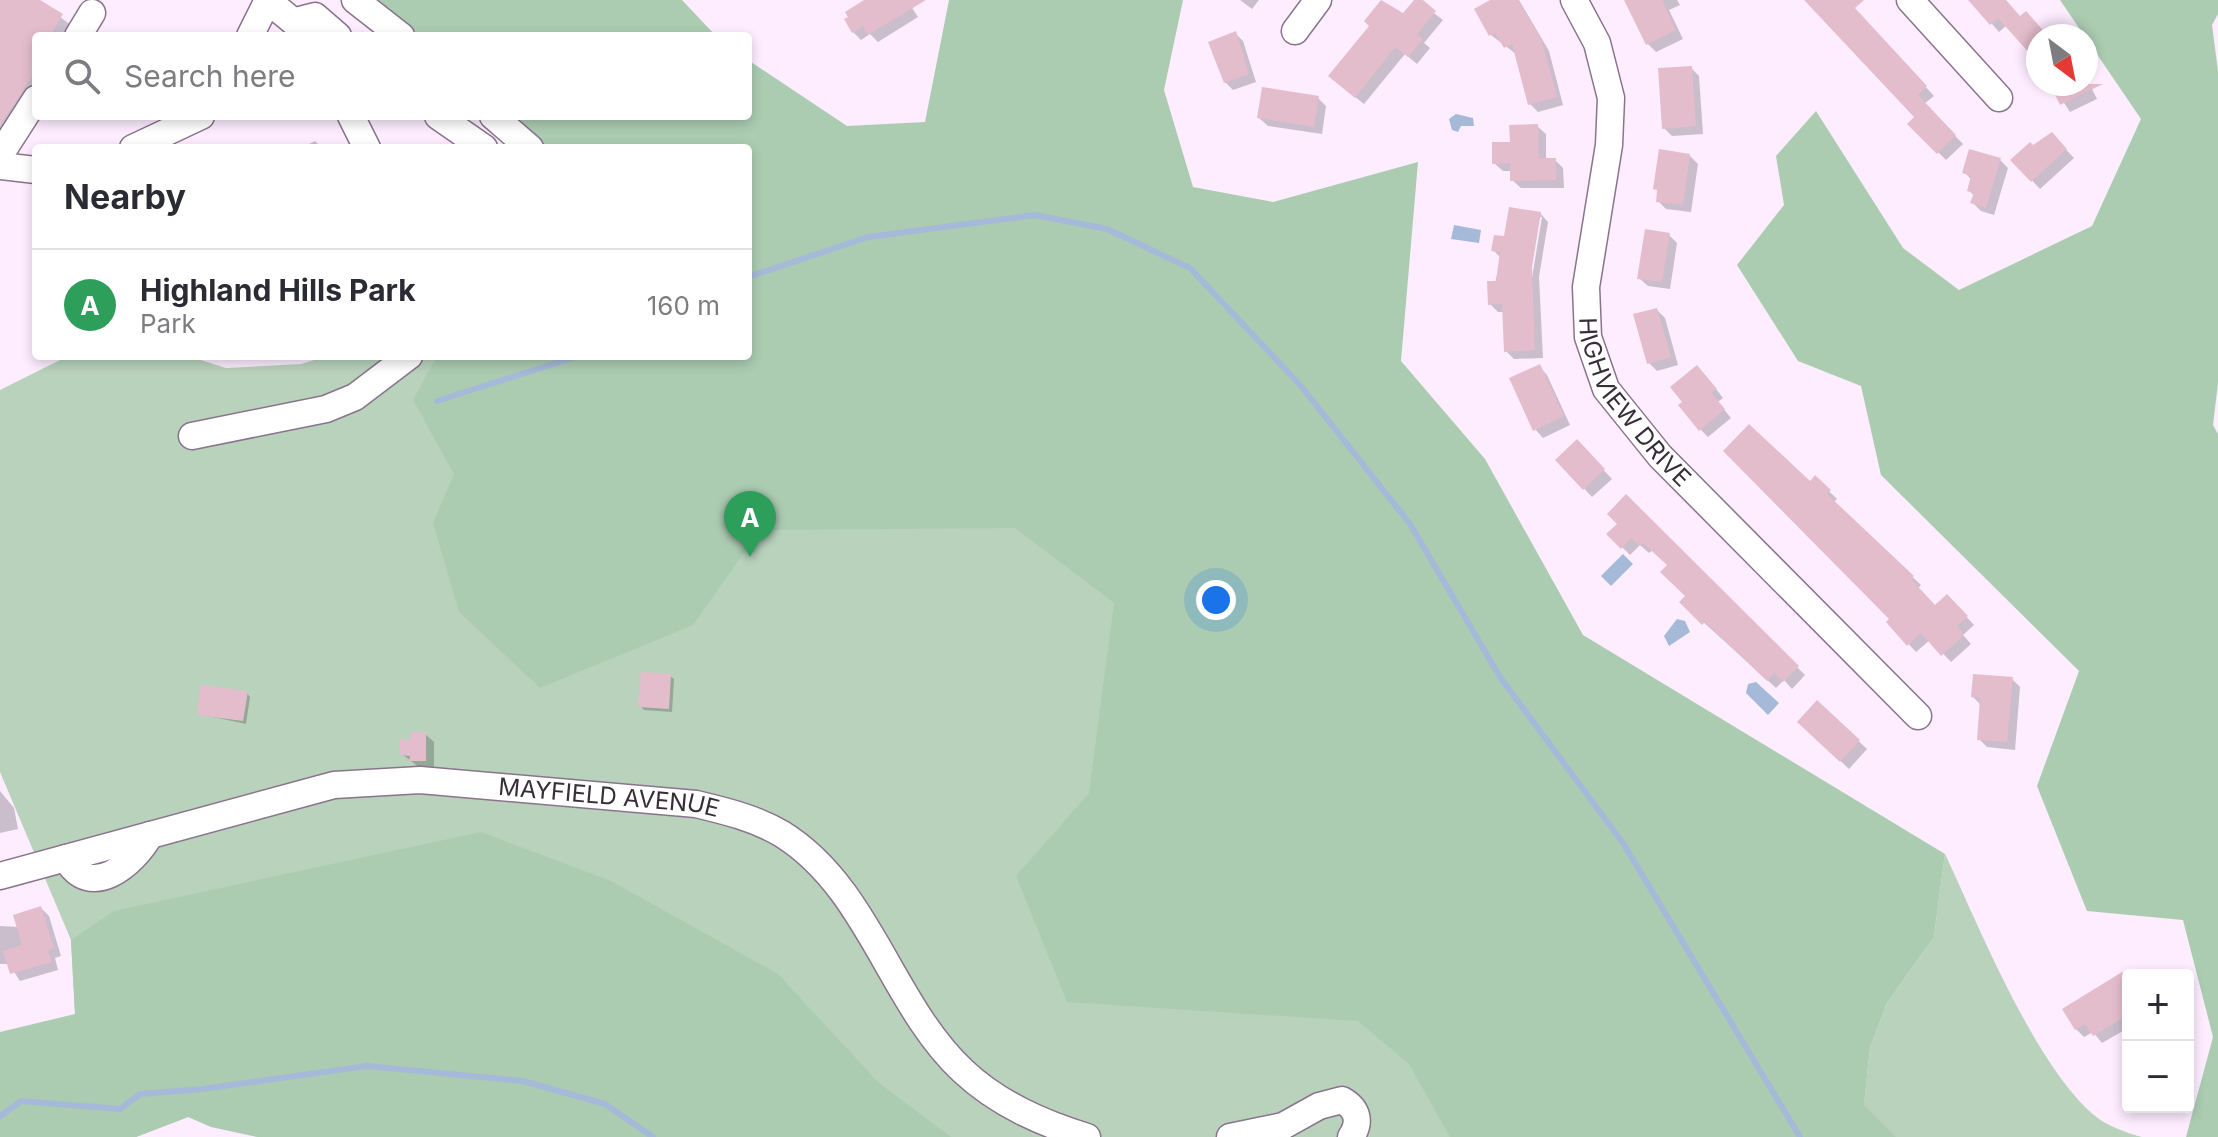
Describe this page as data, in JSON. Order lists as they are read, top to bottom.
{
  "streets": {
    "street": ["HIGHVIEW DRIVE", "MAYFIELD AVENUE"]
  },
  "north": "bottom right",
  "page": {
    "search": "Search here",
    "heading": "Nearby",
    "list": [
      {
        "mark": "A",
        "name": "Highland Hills Park",
        "note": "Park",
        "value": "160 m"
      }
    ],
    "pins": "A",
    "map_buttons": ["+", "−"]
  }
}
